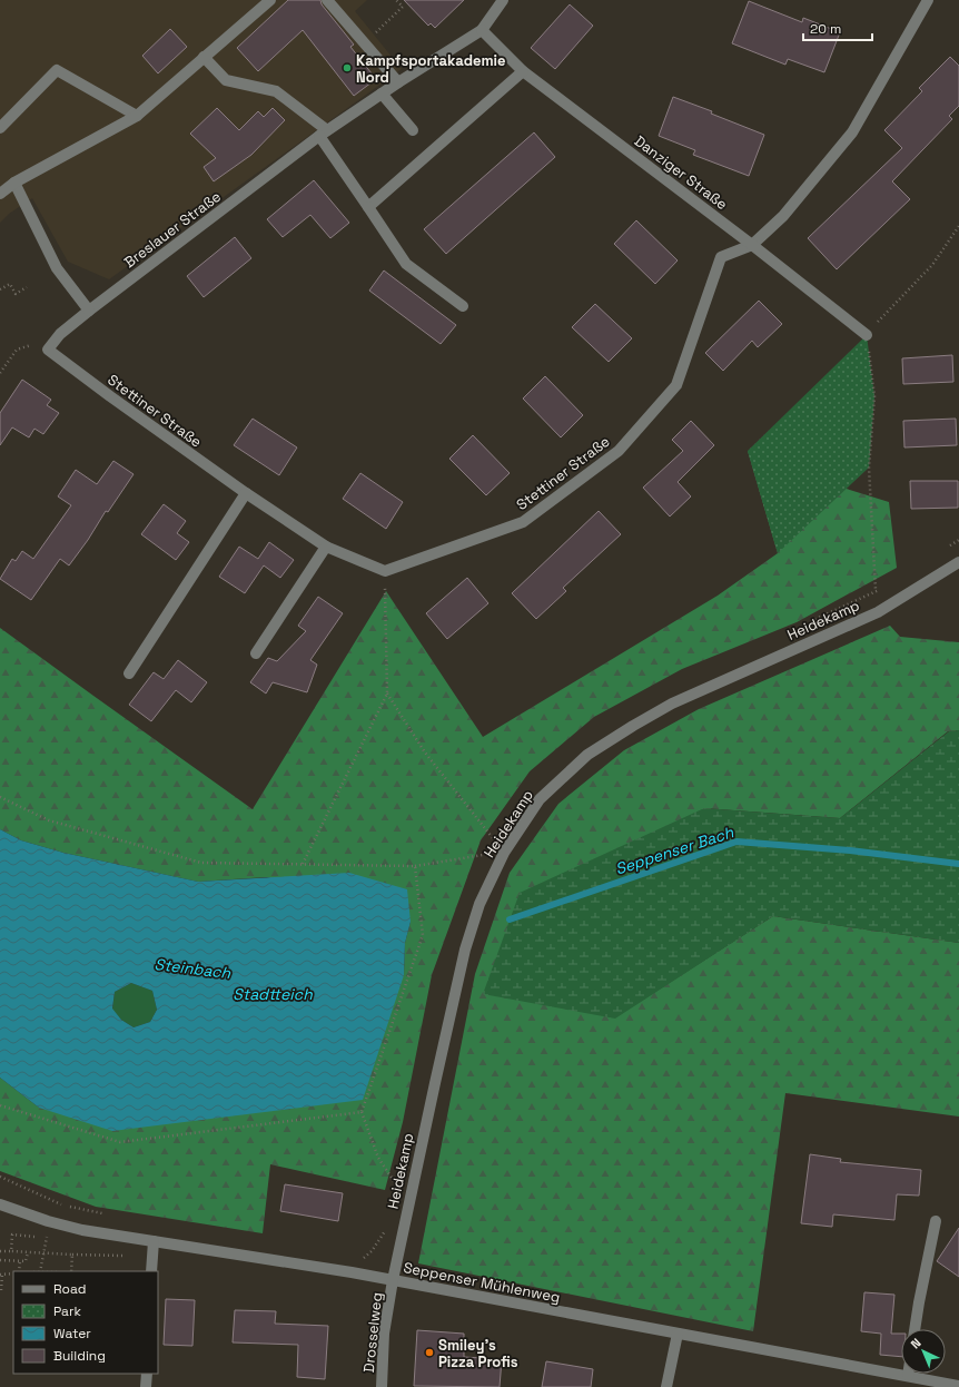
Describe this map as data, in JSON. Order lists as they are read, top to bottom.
{
  "streets": {
    "street": [
      "Danziger Straße",
      "Breslauer Straße",
      "Stettiner Straße",
      "Heidekamp",
      "Seppenser Mühlenweg",
      "Drosselweg"
    ]
  },
  "crossings": [
    ["Danziger Straße", "Breslauer Straße"],
    ["Danziger Straße", "Stettiner Straße"],
    ["Breslauer Straße", "Stettiner Straße"],
    ["Heidekamp", "Seppenser Mühlenweg"],
    ["Heidekamp", "Drosselweg"],
    ["Seppenser Mühlenweg", "Drosselweg"]
  ],
  "water": ["Seppenser Bach", "Steinbach", "Stadtteich"],
  "places": ["Kampfsportakademie Nord", "Smiley's Pizza Profis"],
  "legend": [
    "Road",
    "Park",
    "Water",
    "Building"
  ],
  "scale_bar": "20 m",
  "north": "top left"
}
